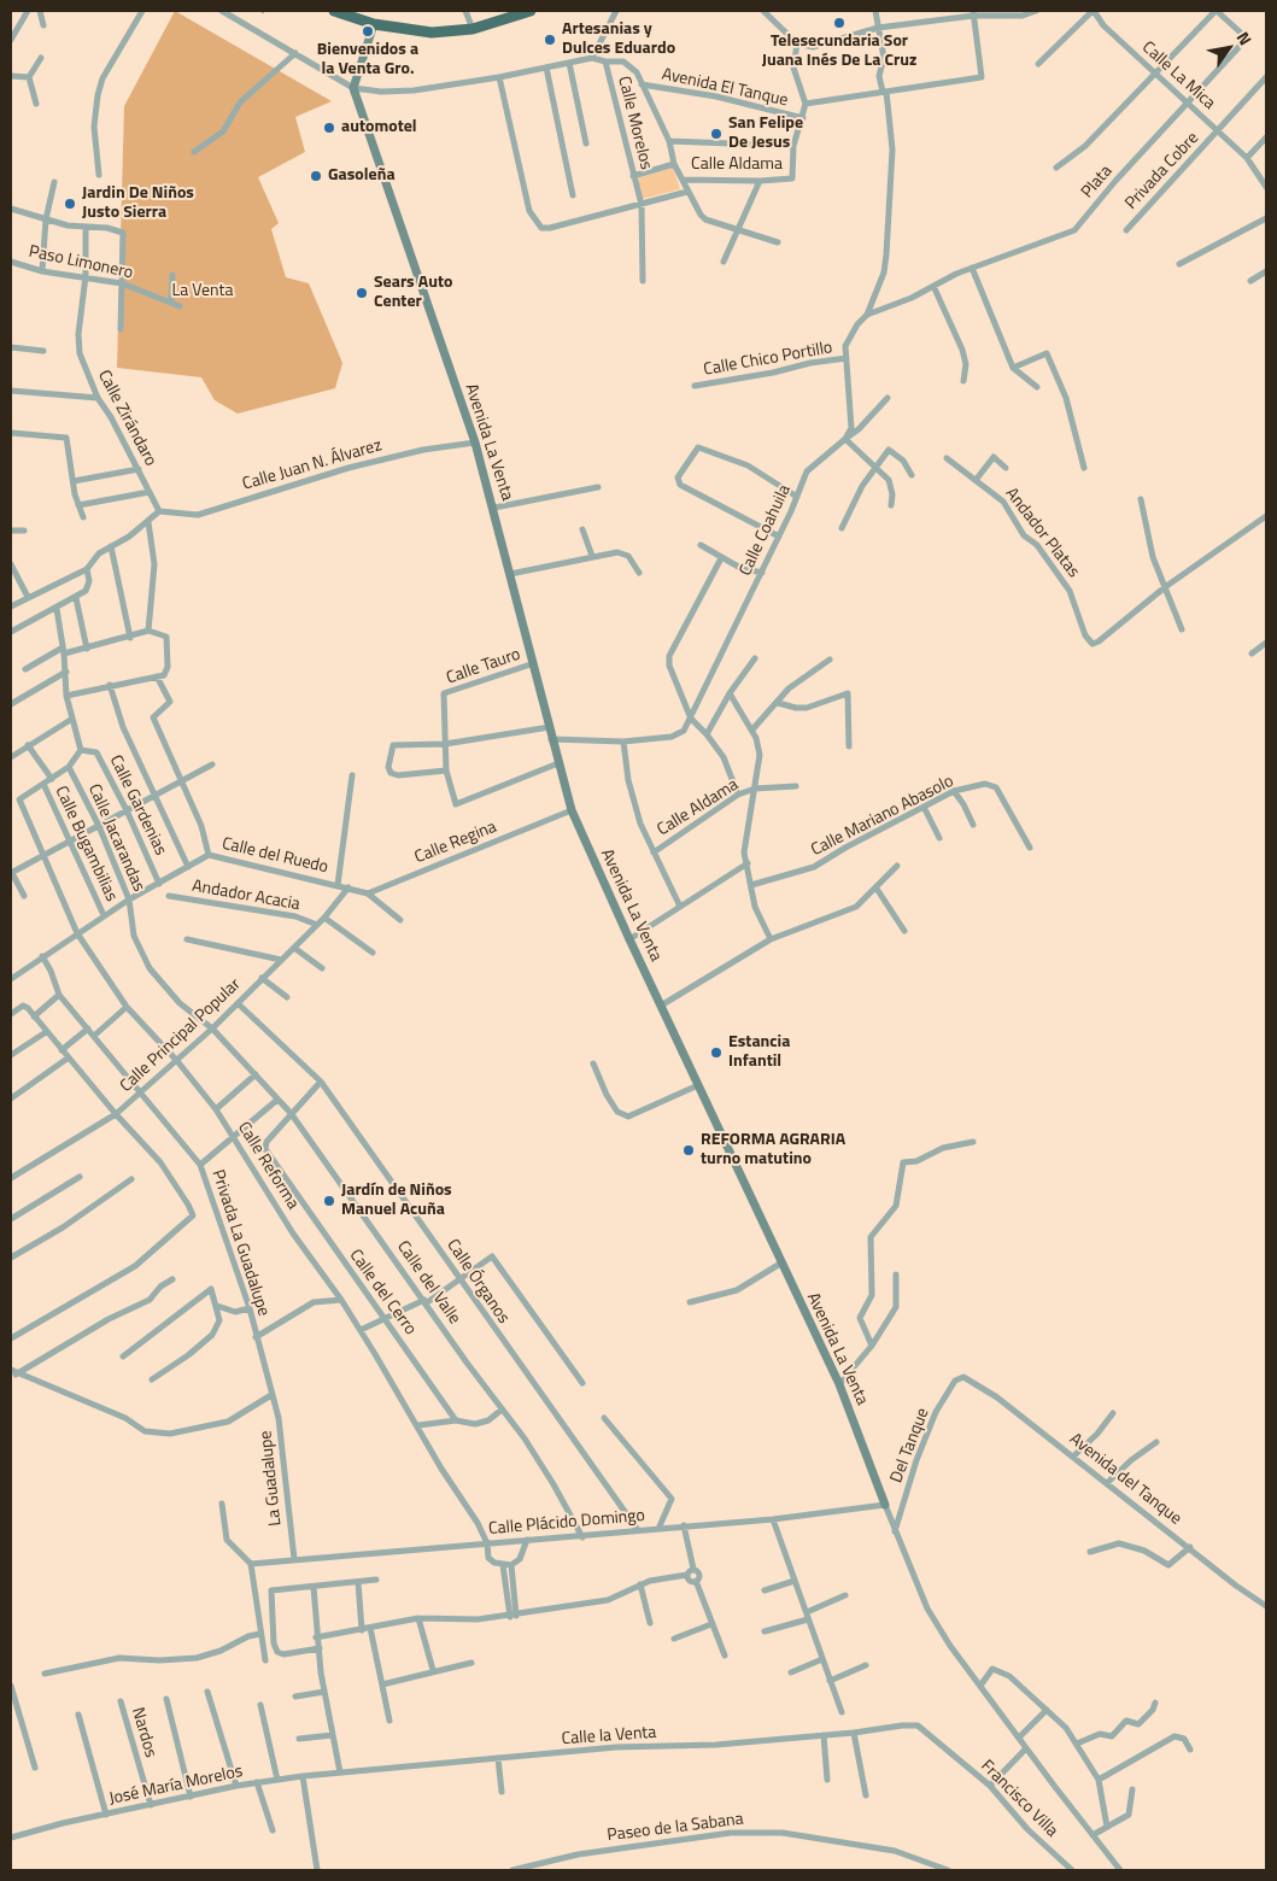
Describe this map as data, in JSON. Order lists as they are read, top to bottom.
{
  "streets": {
    "main road": ["Avenida La Venta"],
    "street": [
      "Calle La Mica",
      "Avenida El Tanque",
      "Calle Morelos",
      "Calle Aldama",
      "Privada Cobre",
      "Plata",
      "Paso Limonero",
      "Calle Chico Portillo",
      "Calle Zirándaro",
      "Calle Juan N. Álvarez",
      "Calle Coahuila",
      "Andador Platas",
      "Calle Tauro",
      "Calle Gardenias",
      "Calle Mariano Abasolo",
      "Calle Jacarandas",
      "Calle Regina",
      "Calle Bugambilias",
      "Calle del Ruedo",
      "Andador Acacia",
      "Calle Principal Popular",
      "Calle Reforma",
      "Privada La Guadalupe",
      "Calle Órganos",
      "Calle del Valle",
      "Calle del Cerro",
      "Del Tanque",
      "La Guadalupe",
      "Avenida del Tanque",
      "Calle Plácido Domingo",
      "Nardos",
      "Calle la Venta",
      "José María Morelos",
      "Francisco Villa",
      "Paseo de la Sabana"
    ]
  },
  "crossings": [
    ["Calle La Mica", "Privada Cobre"],
    ["Calle La Mica", "Plata"],
    ["Calle Morelos", "Calle Aldama"],
    ["Paso Limonero", "Calle Zirándaro"],
    ["Calle Zirándaro", "Calle Juan N. Álvarez"],
    ["Avenida La Venta", "Calle Juan N. Álvarez"],
    ["Avenida La Venta", "Calle Tauro"],
    ["Avenida La Venta", "Calle Regina"],
    ["Avenida La Venta", "Del Tanque"],
    ["Avenida La Venta", "Calle Plácido Domingo"],
    ["Calle Gardenias", "Calle del Ruedo"],
    ["Calle Gardenias", "Calle Reforma"],
    ["Calle Jacarandas", "Calle del Ruedo"],
    ["Calle Jacarandas", "Calle Principal Popular"],
    ["Calle Jacarandas", "Calle Reforma"],
    ["Calle Jacarandas", "Calle del Valle"],
    ["Calle Jacarandas", "Calle del Cerro"],
    ["Calle Bugambilias", "Calle del Ruedo"],
    ["Calle Bugambilias", "Calle Reforma"],
    ["Calle del Ruedo", "Calle Principal Popular"],
    ["Calle del Ruedo", "Calle Reforma"],
    ["Calle del Ruedo", "Privada La Guadalupe"],
    ["Andador Acacia", "Calle Principal Popular"],
    ["Calle Principal Popular", "Calle Reforma"],
    ["Calle Principal Popular", "Privada La Guadalupe"],
    ["Calle Principal Popular", "Calle Órganos"],
    ["Calle Reforma", "Calle Plácido Domingo"],
    ["Privada La Guadalupe", "La Guadalupe"],
    ["Calle Órganos", "Calle Plácido Domingo"],
    ["Calle del Valle", "Calle del Cerro"],
    ["Calle del Valle", "Calle Plácido Domingo"],
    ["Del Tanque", "Avenida del Tanque"],
    ["La Guadalupe", "Calle Plácido Domingo"],
    ["Nardos", "José María Morelos"],
    ["Calle la Venta", "José María Morelos"],
    ["Calle la Venta", "Francisco Villa"]
  ],
  "parks": ["La Venta"],
  "places": [
    "Telesecundaria Sor Juana Inés De La Cruz",
    "Bienvenidos a la Venta Gro.",
    "Artesanias y Dulces Eduardo",
    "automotel",
    "San Felipe De Jesus",
    "Gasoleña",
    "Jardin De Niños Justo Sierra",
    "Sears Auto Center",
    "Estancia Infantil",
    "REFORMA AGRARIA turno matutino",
    "Jardín de Niños Manuel Acuña"
  ],
  "north": "top right"
}
